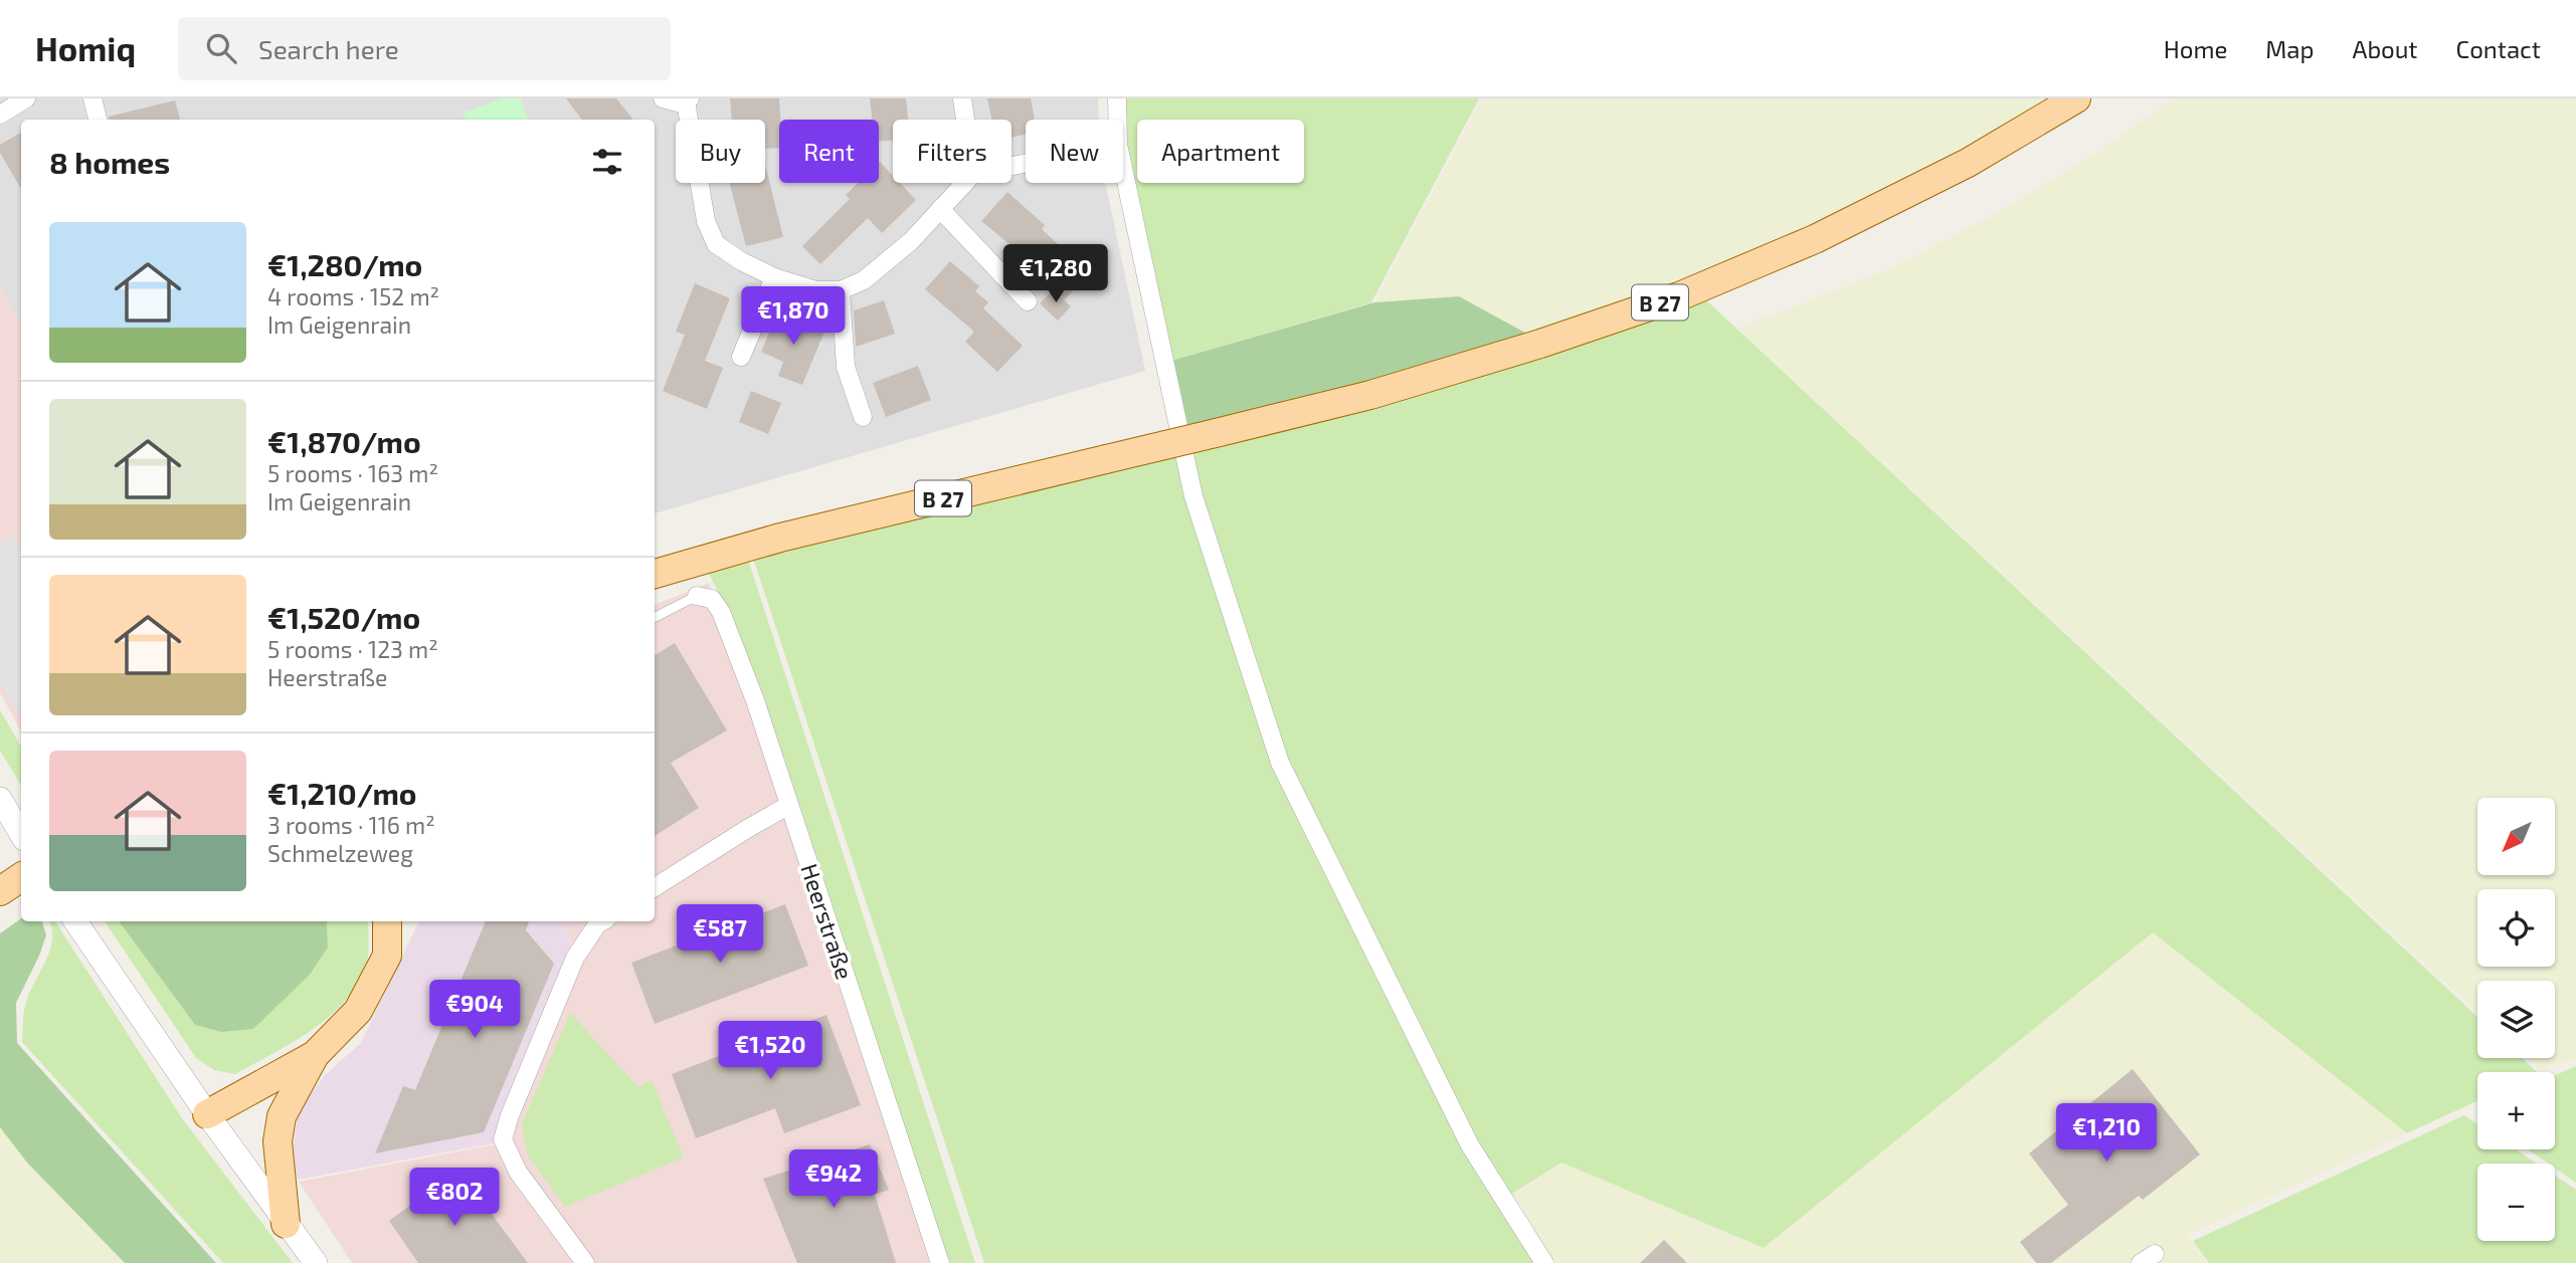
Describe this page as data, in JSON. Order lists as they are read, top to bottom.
{
  "streets": {
    "main road": ["B 27"],
    "street": ["Heerstraße"]
  },
  "north": "bottom left",
  "page": {
    "header": "Homiq",
    "search": "Search here",
    "nav": [
      "Home",
      "Map",
      "About",
      "Contact"
    ],
    "chip": [
      "Buy",
      "Rent",
      "Filters",
      "New",
      "Apartment"
    ],
    "heading": "8 homes",
    "list": [
      {
        "name": "€1,280/mo",
        "note": "4 rooms · 152 m² · Im Geigenrain"
      },
      {
        "name": "€1,870/mo",
        "note": "5 rooms · 163 m² · Im Geigenrain"
      },
      {
        "name": "€1,520/mo",
        "note": "5 rooms · 123 m² · Heerstraße"
      },
      {
        "name": "€1,210/mo",
        "note": "3 rooms · 116 m² · Schmelzeweg"
      }
    ],
    "price": [
      "€1,280",
      "€1,870",
      "€587",
      "€904",
      "€1,520",
      "€1,210",
      "€942",
      "€802"
    ],
    "map_buttons": ["+", "−"]
  }
}
